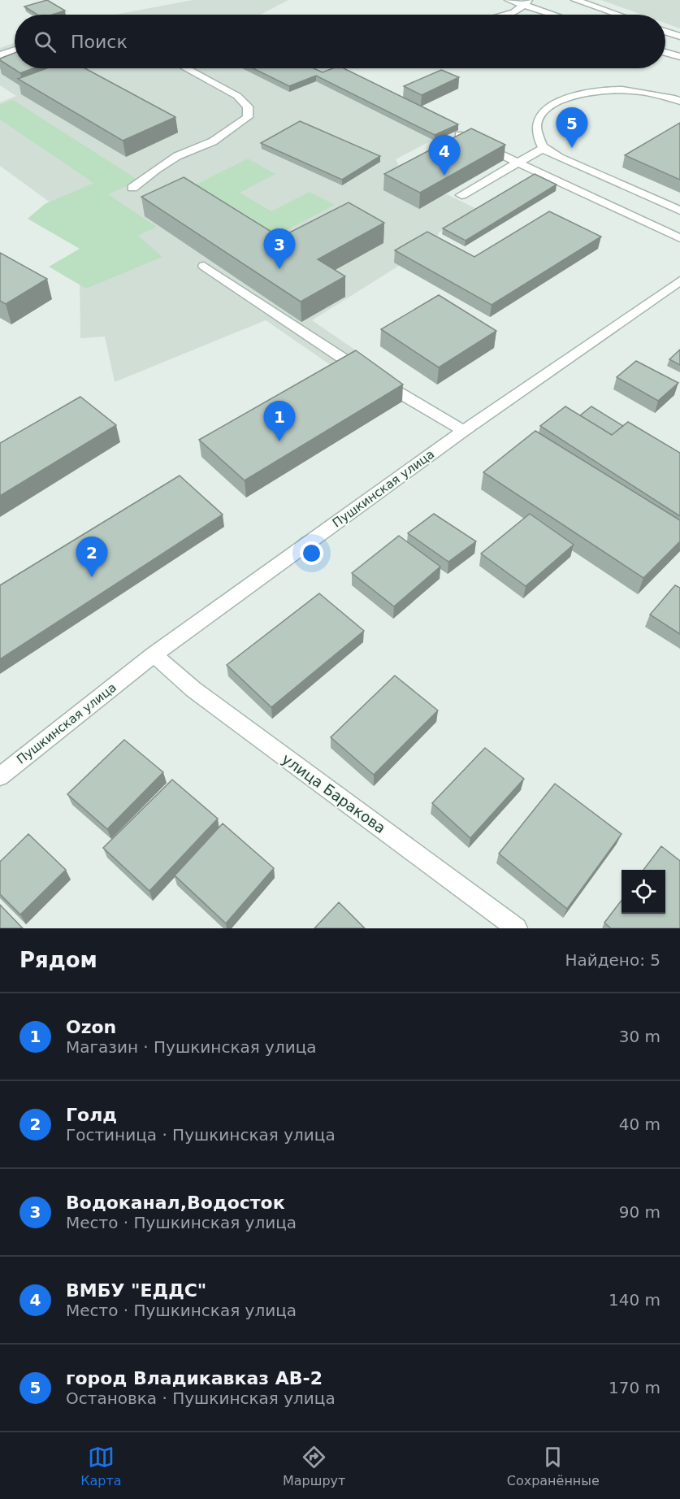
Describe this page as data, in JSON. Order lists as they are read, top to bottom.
{
  "streets": {
    "street": ["Пушкинская улица", "улица Баракова"]
  },
  "crossings": [
    ["Пушкинская улица", "улица Баракова"]
  ],
  "page": {
    "search": "Поиск",
    "pins": [
      "5",
      "4",
      "3",
      "1",
      "2"
    ],
    "heading": ["Рядом", "Найдено: 5"],
    "list": [
      {
        "mark": "1",
        "name": "Ozon",
        "note": "Магазин · Пушкинская улица",
        "value": "30 m"
      },
      {
        "mark": "2",
        "name": "Голд",
        "note": "Гостиница · Пушкинская улица",
        "value": "40 m"
      },
      {
        "mark": "3",
        "name": "Водоканал,Водосток",
        "note": "Место · Пушкинская улица",
        "value": "90 m"
      },
      {
        "mark": "4",
        "name": "ВМБУ \"ЕДДС\"",
        "note": "Место · Пушкинская улица",
        "value": "140 m"
      },
      {
        "mark": "5",
        "name": "город Владикавказ АВ-2",
        "note": "Остановка · Пушкинская улица",
        "value": "170 m"
      }
    ],
    "nav": ["Карта", "Маршрут", "Сохранённые"]
  }
}
